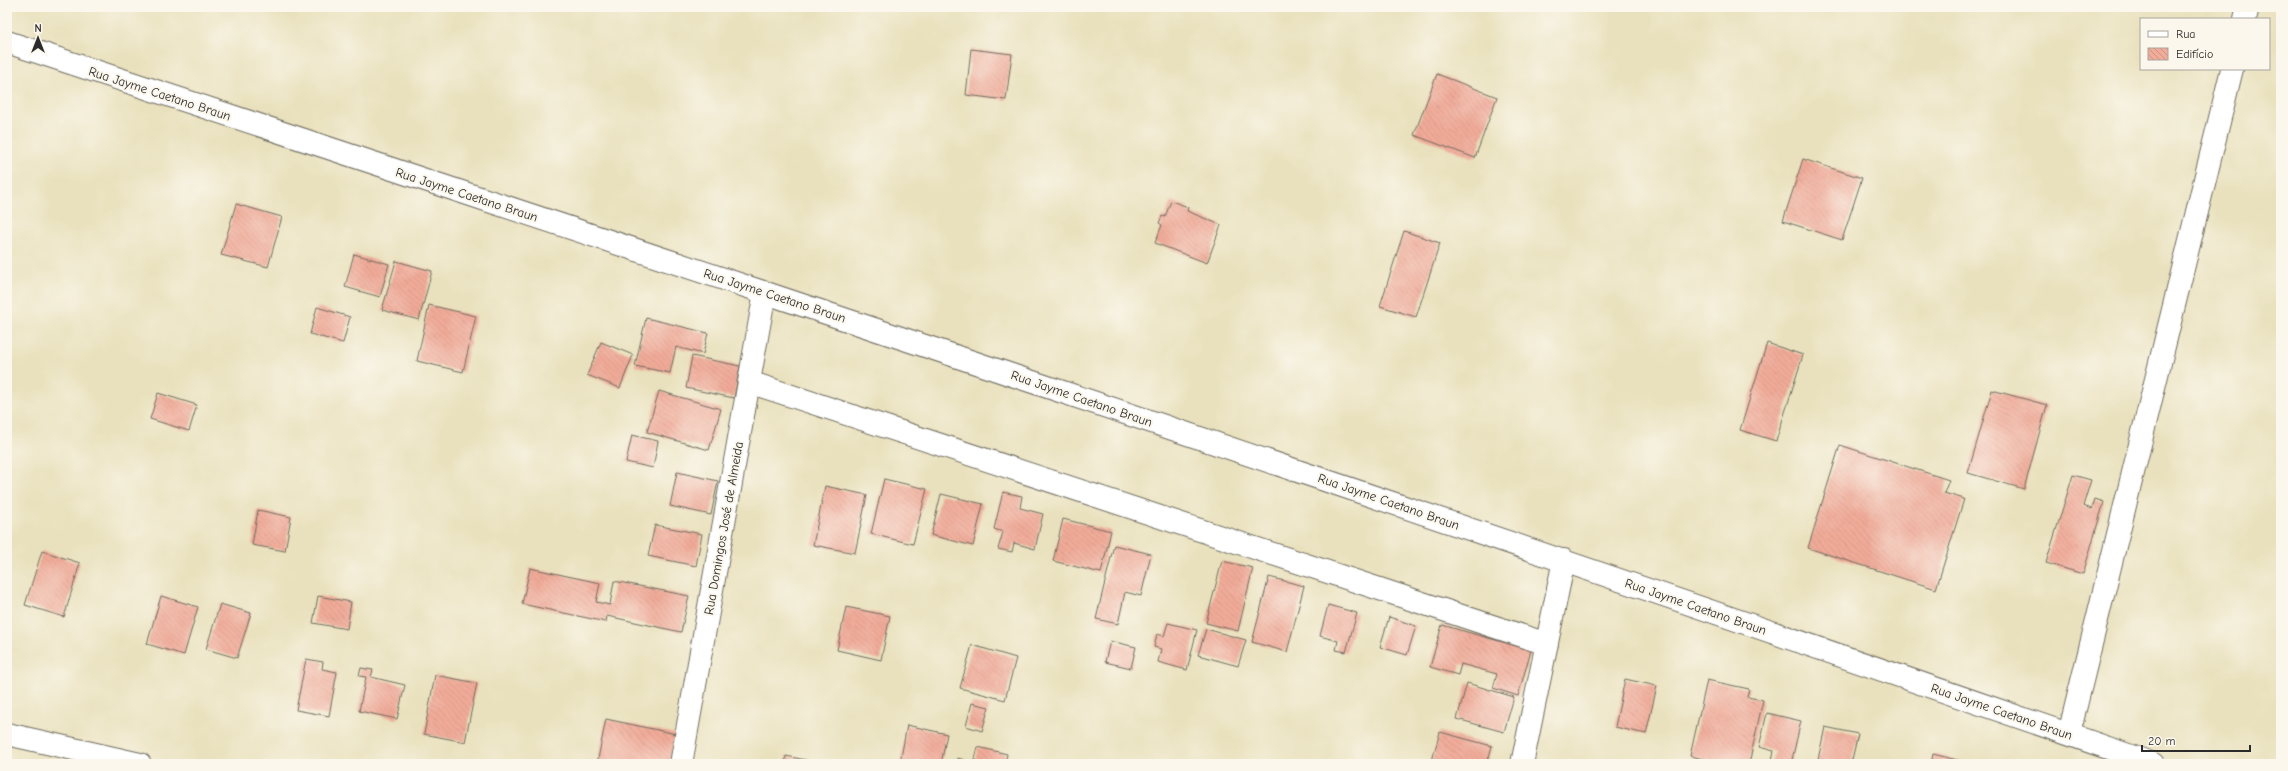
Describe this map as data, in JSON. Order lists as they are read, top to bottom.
{
  "streets": {
    "street": ["Rua Jayme Caetano Braun", "Rua Domingos José de Almeida"]
  },
  "crossings": [
    ["Rua Jayme Caetano Braun", "Rua Domingos José de Almeida"]
  ],
  "legend": ["Rua", "Edifício"],
  "scale_bar": "20 m",
  "north": "top"
}
